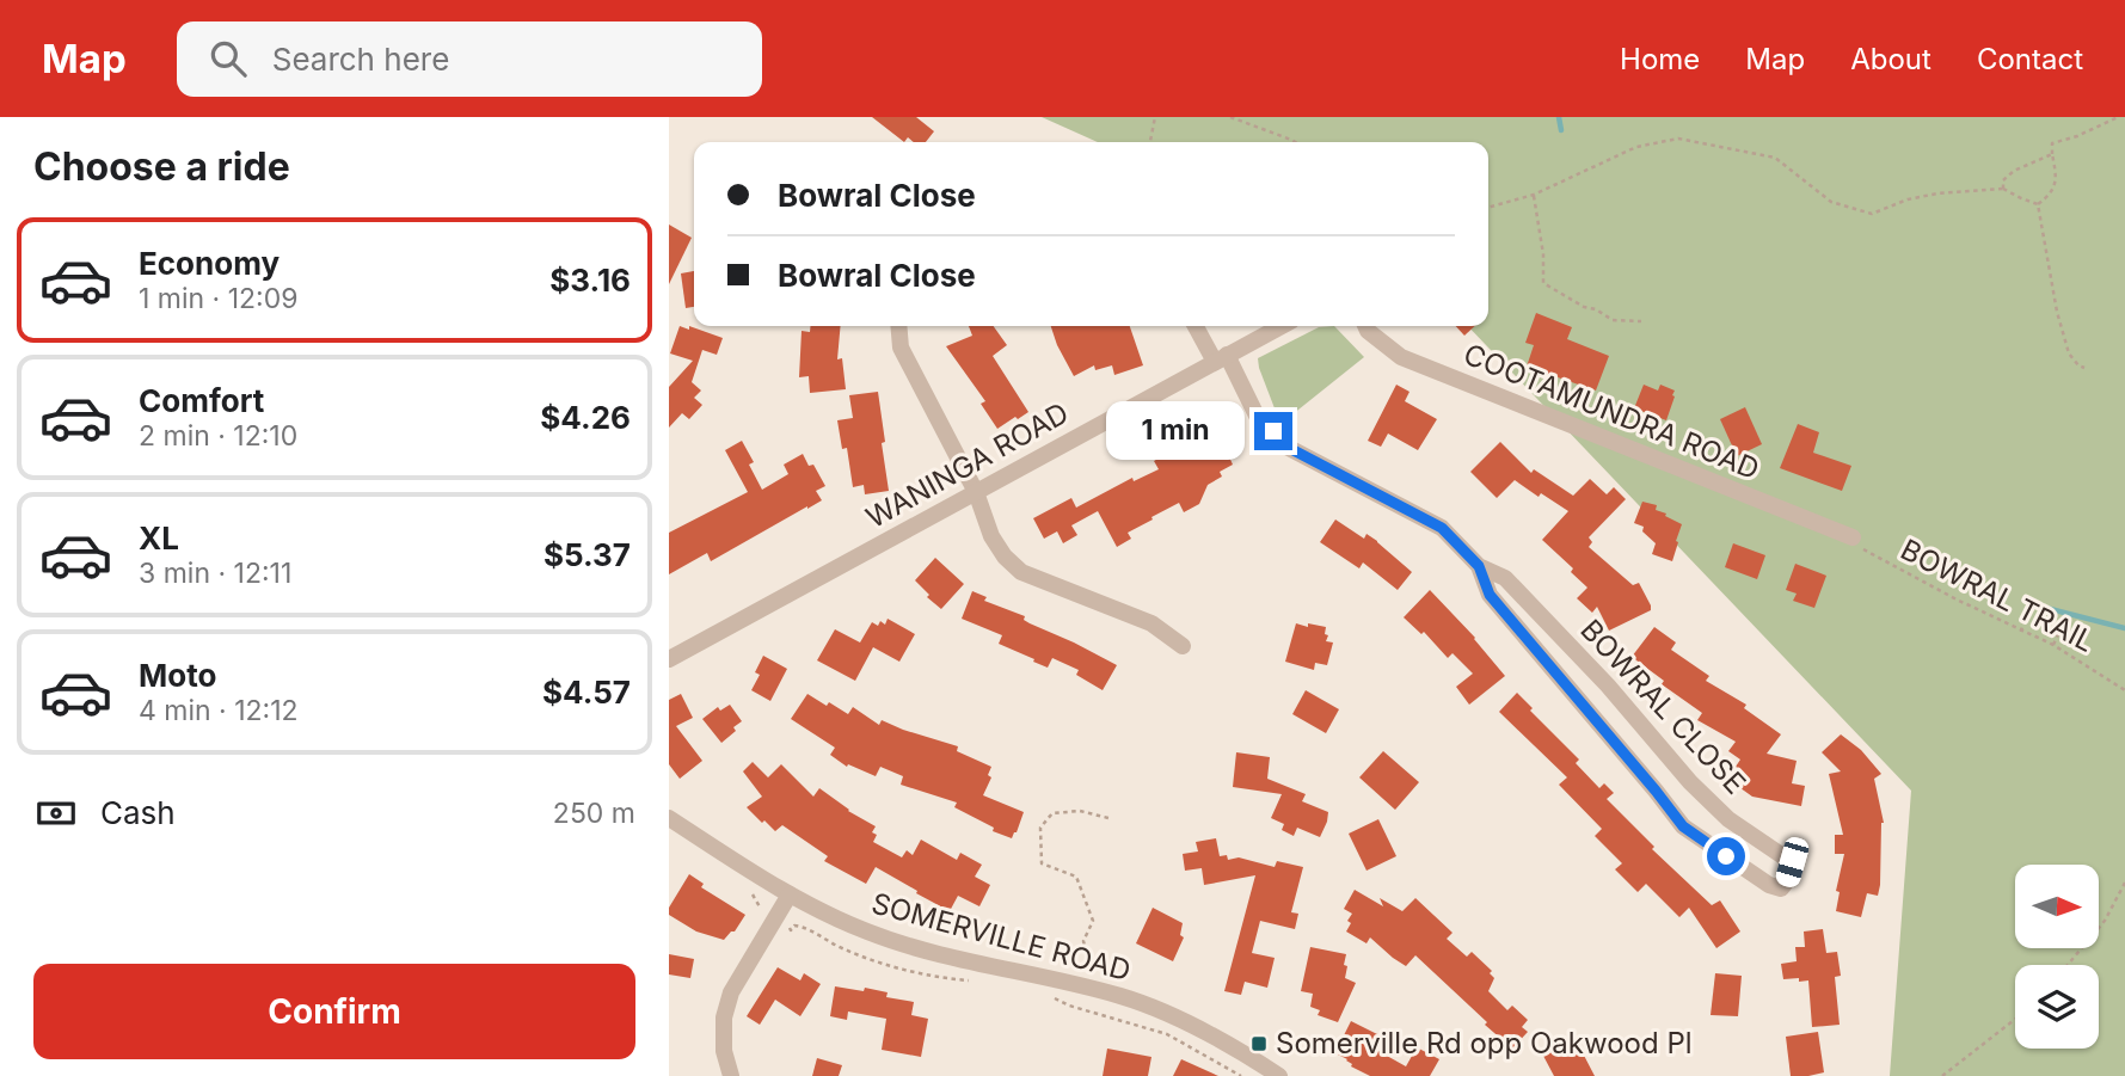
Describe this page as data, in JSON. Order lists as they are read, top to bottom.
{
  "streets": {
    "street": [
      "COOTAMUNDRA ROAD",
      "WANINGA ROAD",
      "BOWRAL CLOSE",
      "SOMERVILLE ROAD"
    ],
    "path": ["BOWRAL TRAIL"]
  },
  "crossings": [
    ["COOTAMUNDRA ROAD", "BOWRAL TRAIL"],
    ["WANINGA ROAD", "BOWRAL CLOSE"]
  ],
  "places": {
    "transit": ["Somerville Rd opp Oakwood Pl"]
  },
  "north": "right",
  "page": {
    "header": "Map",
    "search": "Search here",
    "nav": [
      "Home",
      "Map",
      "About",
      "Contact"
    ],
    "heading": "Choose a ride",
    "banner": ["Bowral Close", "Bowral Close"],
    "list": [
      {
        "name": "Economy",
        "note": "1 min · 12:09",
        "value": "$3.16"
      },
      {
        "name": "Comfort",
        "note": "2 min · 12:10",
        "value": "$4.26"
      },
      {
        "name": "XL",
        "note": "3 min · 12:11",
        "value": "$5.37"
      },
      {
        "name": "Moto",
        "note": "4 min · 12:12",
        "value": "$4.57"
      }
    ],
    "bubble": "1 min",
    "pay": ["Cash", "250 m"],
    "buttons": "Confirm"
  }
}
